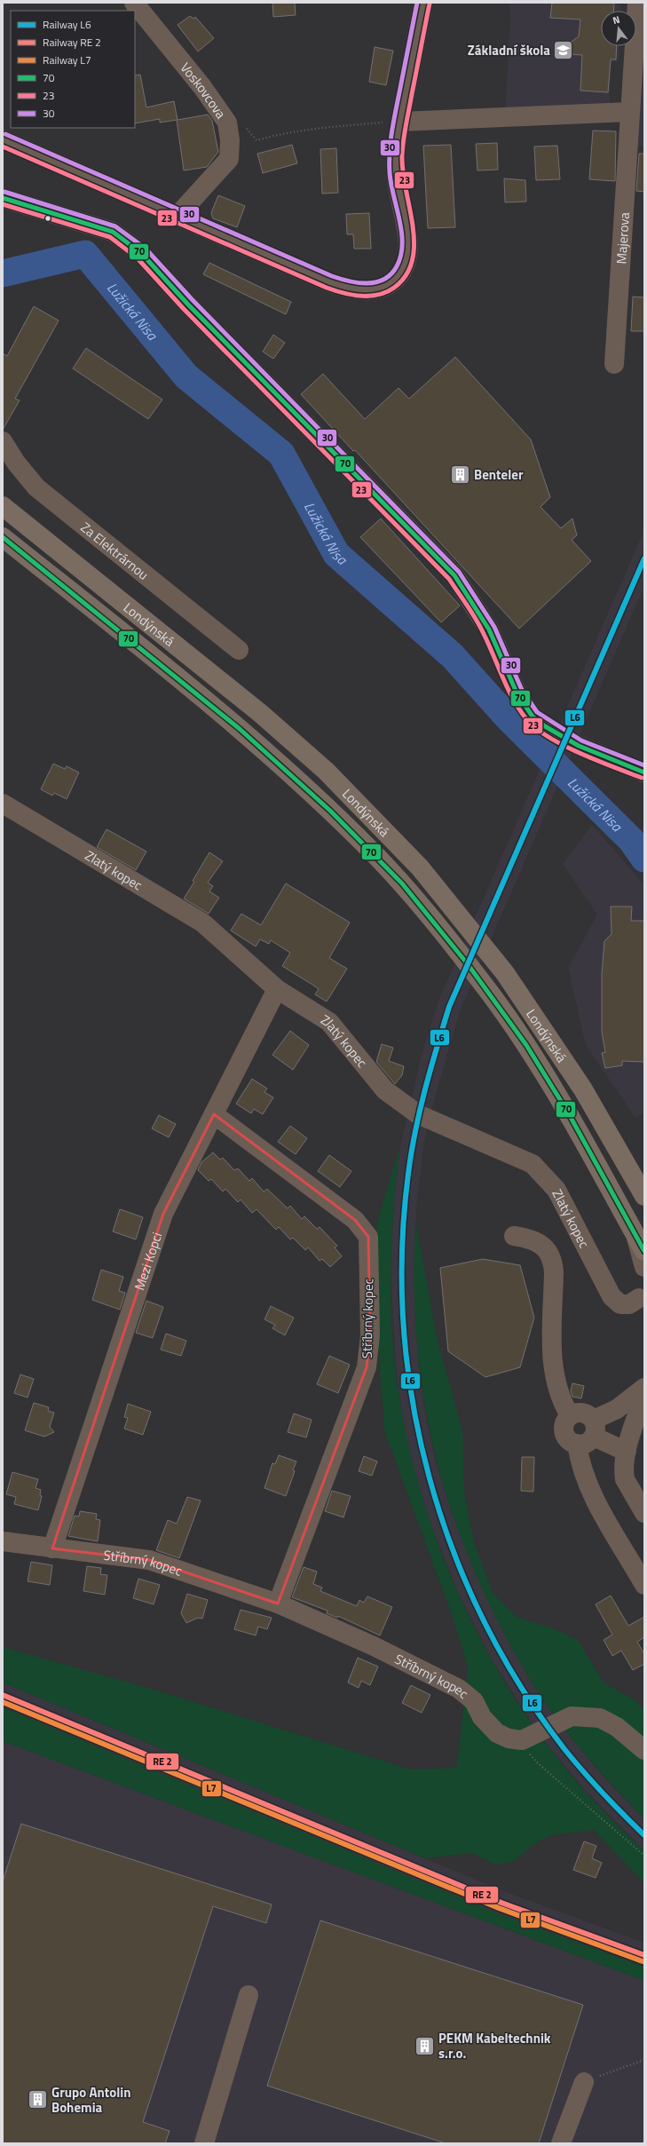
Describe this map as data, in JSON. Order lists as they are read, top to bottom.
{
  "streets": {
    "highway": ["Londýnská"],
    "street": [
      "Voskovcova",
      "Majerova",
      "Za Elektrárnou",
      "Zlatý kopec",
      "Mezi Kopci",
      "Stříbrný kopec"
    ]
  },
  "crossings": [
    ["Zlatý kopec", "Mezi Kopci"],
    ["Mezi Kopci", "Stříbrný kopec"]
  ],
  "water": ["Lužická Nisa"],
  "places": {
    "school or university": ["Základní škola"],
    "building": ["Benteler", "PEKM Kabeltechnik s.r.o.", "Grupo Antolin Bohemia"]
  },
  "lines": [
    "transit line 30",
    "transit line 23",
    "transit line 70",
    "rail line L6",
    "rail line L7"
  ],
  "legend": [
    "Railway L6",
    "Railway RE 2",
    "Railway L7",
    "70",
    "23",
    "30"
  ],
  "north": "top"
}
